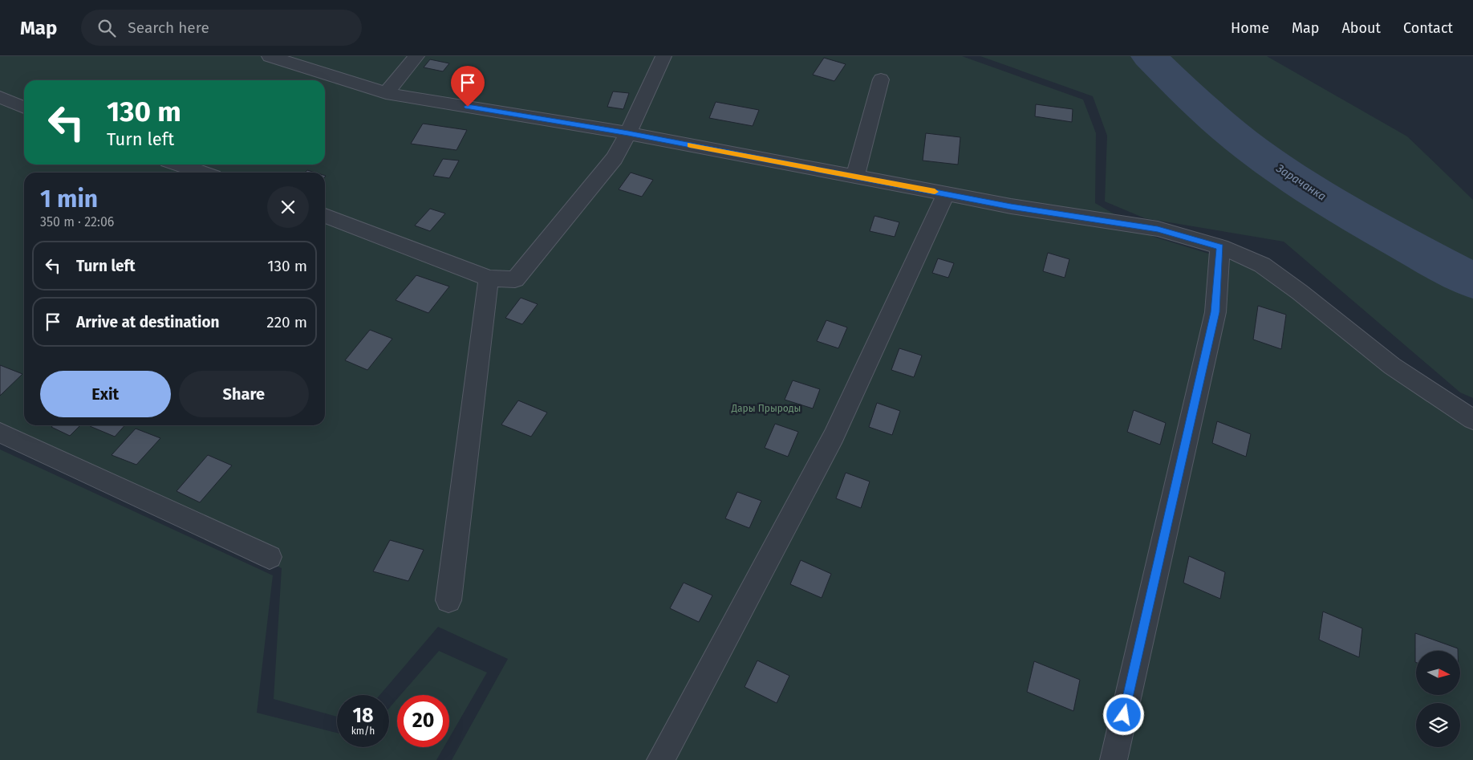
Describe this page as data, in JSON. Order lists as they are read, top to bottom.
{
  "water": ["Зарачанка"],
  "parks": ["Дары Прыроды"],
  "north": "right",
  "page": {
    "header": "Map",
    "search": "Search here",
    "nav": [
      "Home",
      "Map",
      "About",
      "Contact"
    ],
    "turn": ["130 m", "Turn left"],
    "heading": ["1 min", "350 m · 22:06"],
    "list": [
      {
        "name": "Turn left",
        "value": "130 m"
      },
      {
        "name": "Arrive at destination",
        "value": "220 m"
      }
    ],
    "buttons": ["Exit", "Share"],
    "speed": "18 km/h",
    "limit": "20"
  }
}
